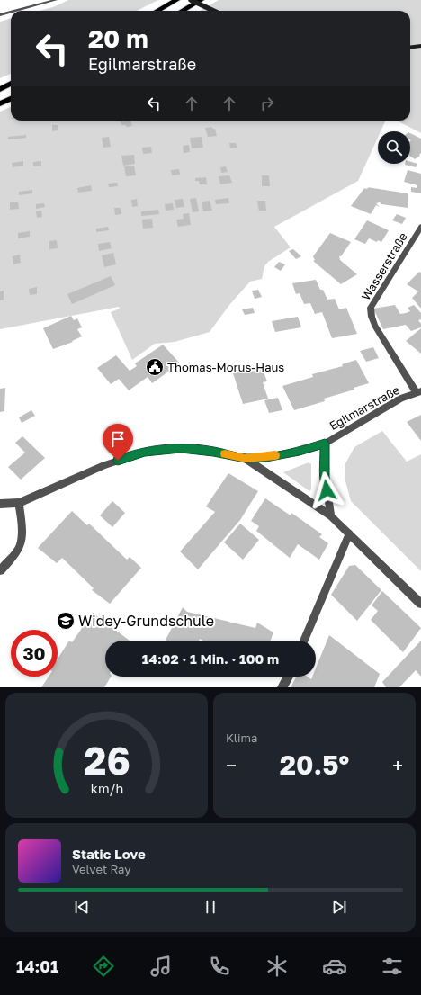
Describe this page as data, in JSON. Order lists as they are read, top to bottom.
{
  "streets": {
    "street": ["Wasserstraße", "Egilmarstraße"]
  },
  "crossings": [
    ["Wasserstraße", "Egilmarstraße"]
  ],
  "places": {
    "public building": ["Thomas-Morus-Haus"],
    "school or university": ["Widey-Grundschule"]
  },
  "page": {
    "turn": ["20 m", "Egilmarstraße"],
    "limit": "30",
    "trip": "14:02 · 1 Min. · 100 m",
    "tile": "Klima",
    "heat": ["−", "20.5°", "+"],
    "song": ["Static Love", "Velvet Ray"],
    "tabs": "14:01",
    "gauge": ["26", "km/h"]
  }
}
